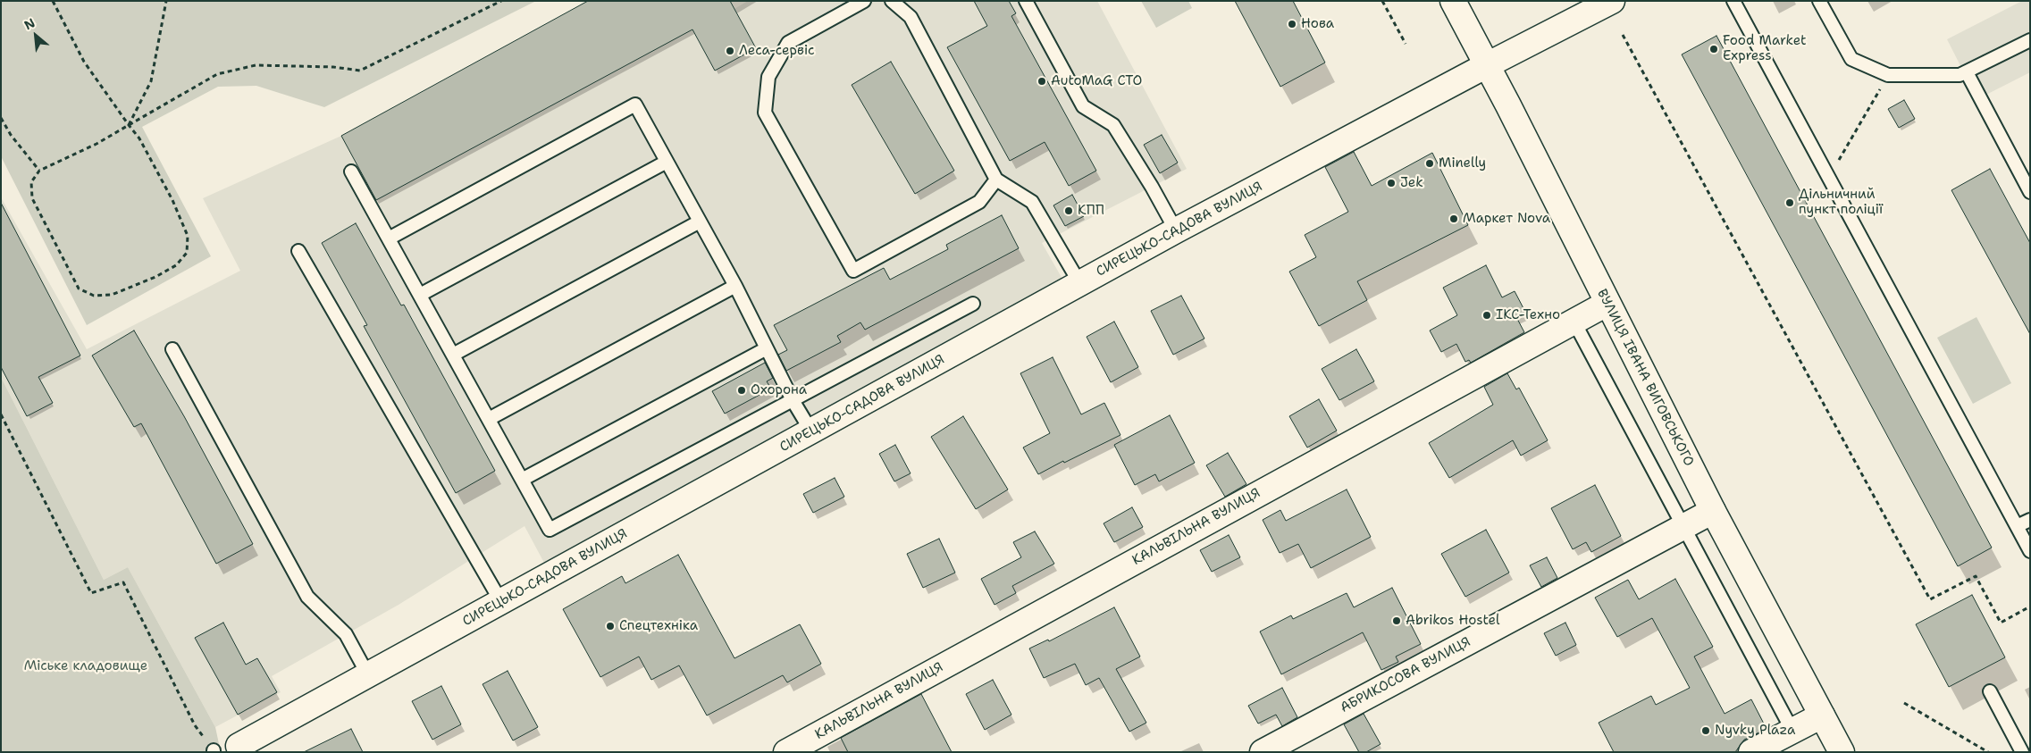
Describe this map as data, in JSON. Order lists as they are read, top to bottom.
{
  "streets": {
    "street": [
      "СИРЕЦЬКО-САДОВА ВУЛИЦЯ",
      "ВУЛИЦЯ ІВАНА ВИГОВСЬКОГО",
      "КАЛЬВІЛЬНА ВУЛИЦЯ",
      "АБРИКОСОВА ВУЛИЦЯ"
    ]
  },
  "crossings": [
    ["СИРЕЦЬКО-САДОВА ВУЛИЦЯ", "ВУЛИЦЯ ІВАНА ВИГОВСЬКОГО"],
    ["ВУЛИЦЯ ІВАНА ВИГОВСЬКОГО", "КАЛЬВІЛЬНА ВУЛИЦЯ"],
    ["ВУЛИЦЯ ІВАНА ВИГОВСЬКОГО", "АБРИКОСОВА ВУЛИЦЯ"]
  ],
  "parks": ["Міське кладовище"],
  "places": [
    "Нова",
    "Food Market Express",
    "Леса-сервіс",
    "AutoMaG СТО",
    "Minelly",
    "Jek",
    "Дільничний пункт поліції",
    "КПП",
    "Маркет Nova",
    "ІКС-Техно",
    "Охорона",
    "Abrikos Hostel",
    "Спецтехніка",
    "Nyvky Plaza"
  ],
  "north": "top left"
}
